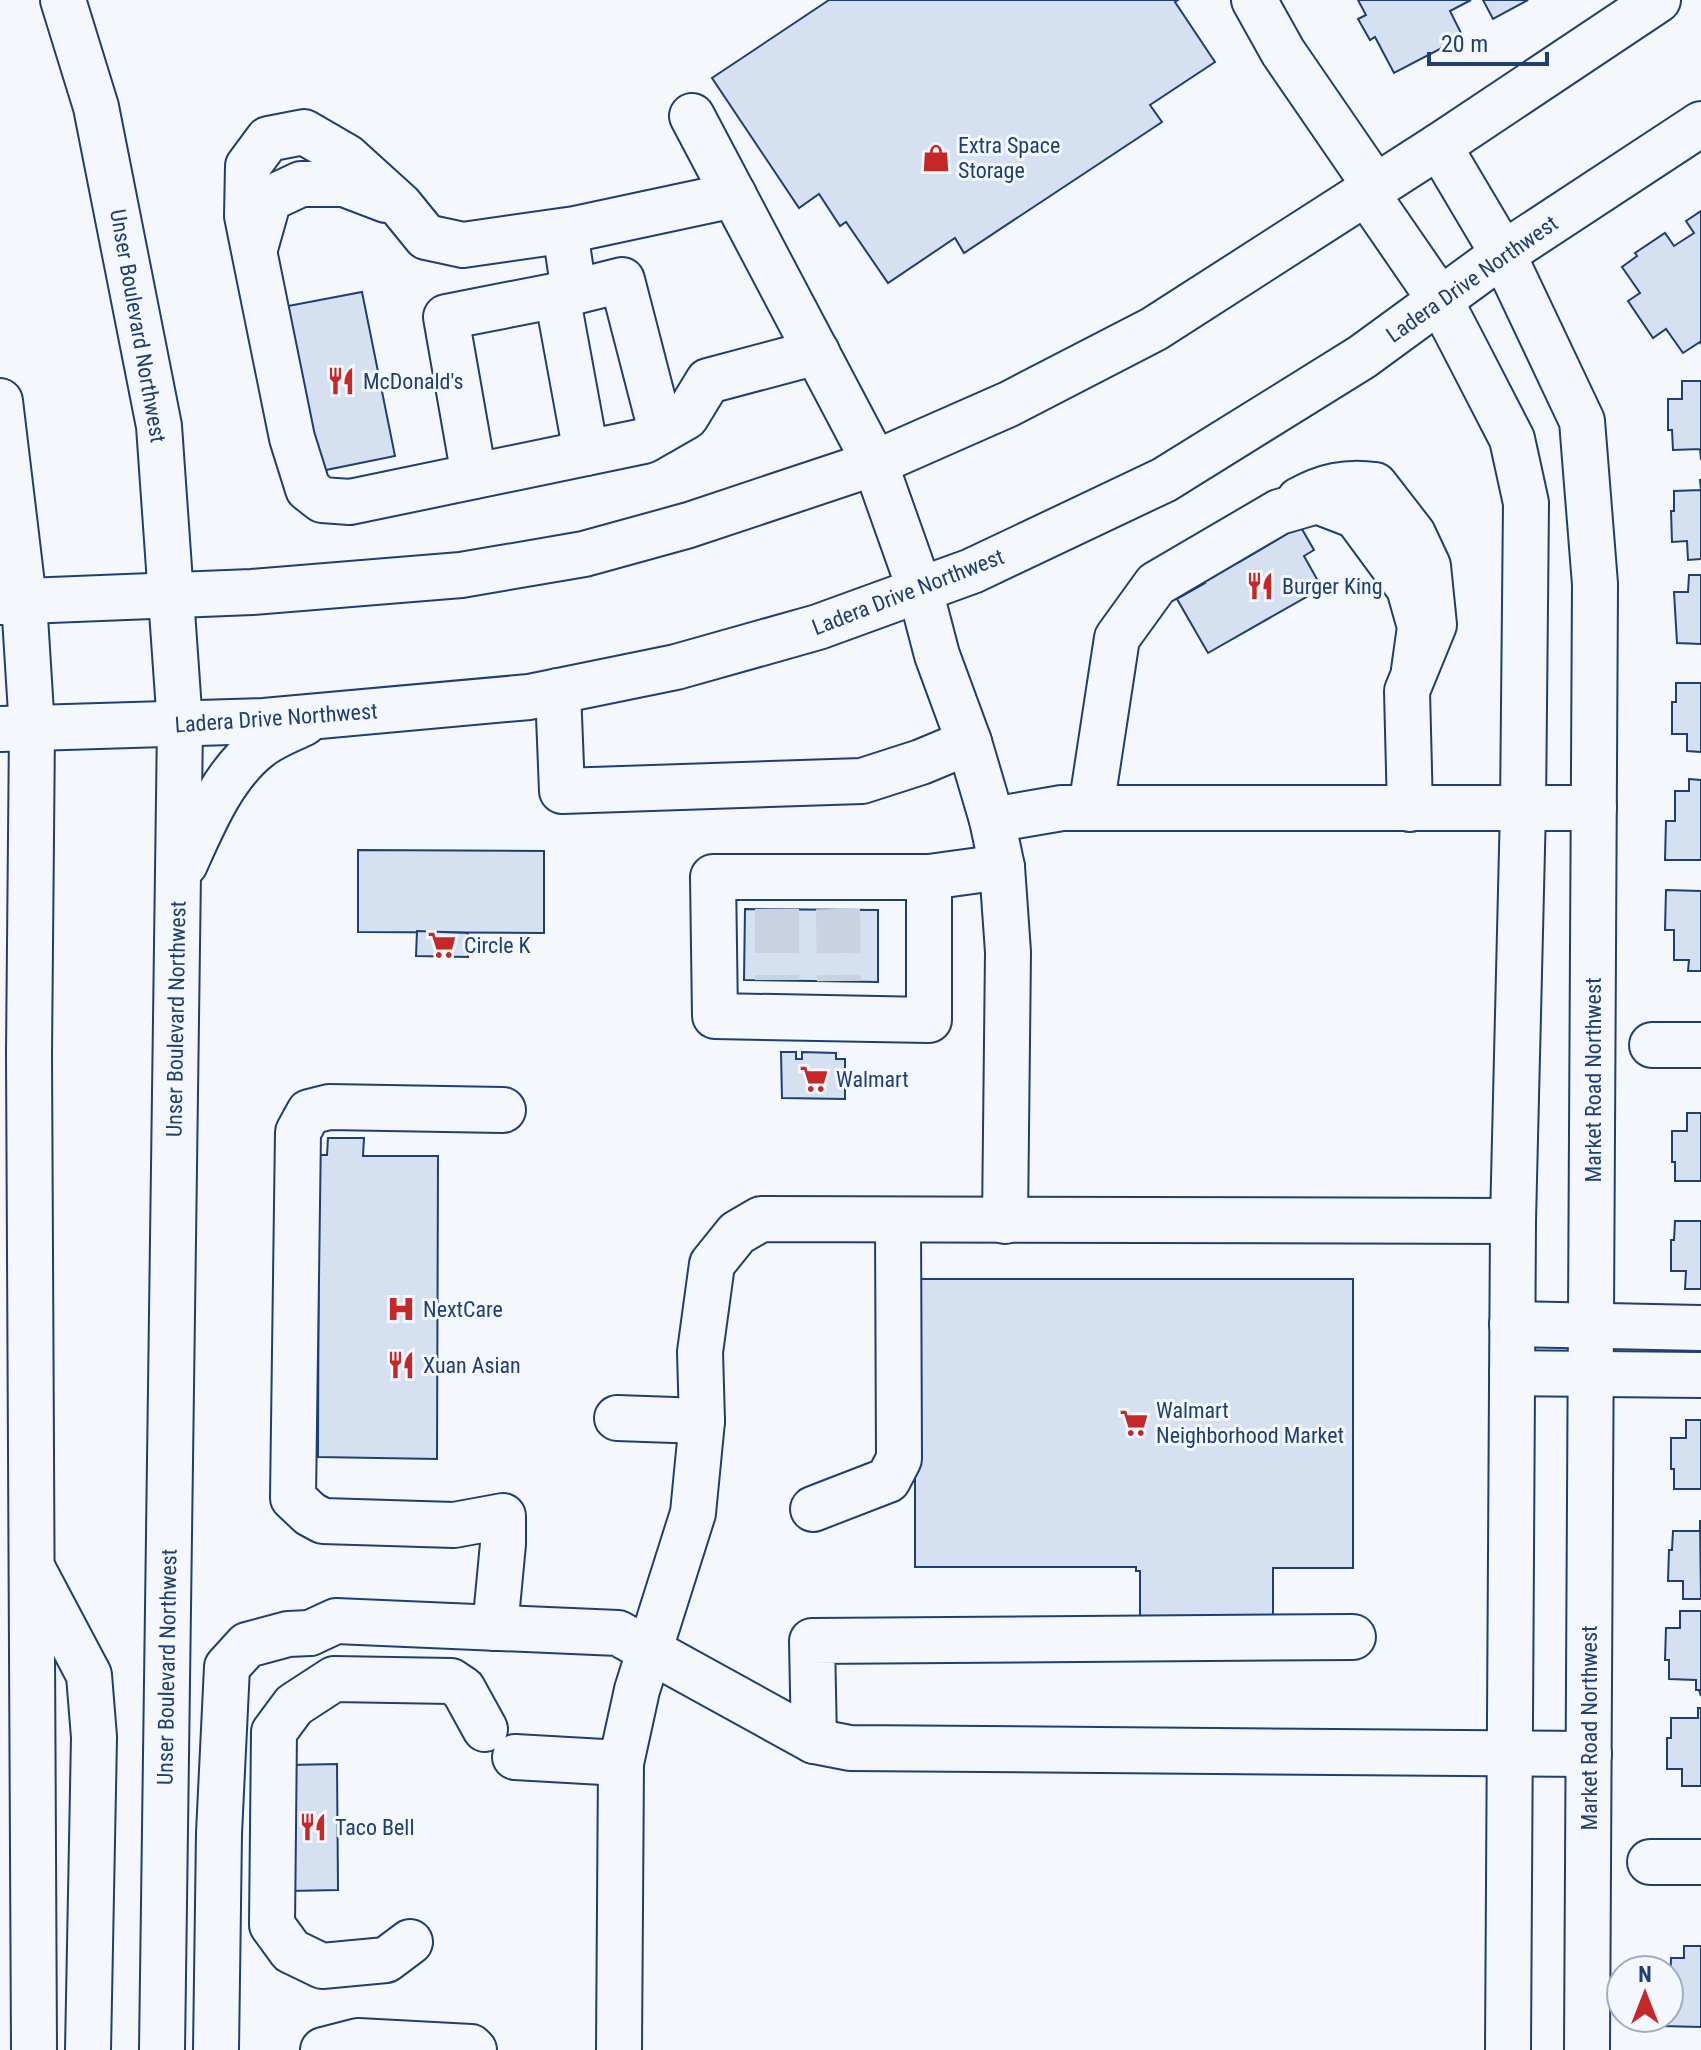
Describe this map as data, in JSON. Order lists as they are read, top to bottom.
{
  "streets": {
    "main road": ["Ladera Drive Northwest", "Unser Boulevard Northwest", "Market Road Northwest"]
  },
  "crossings": [
    ["Ladera Drive Northwest", "Unser Boulevard Northwest"],
    ["Ladera Drive Northwest", "Market Road Northwest"]
  ],
  "places": {
    "shop": ["Extra Space Storage"],
    "restaurant": [
      "McDonald's",
      "Burger King",
      "Xuan Asian",
      "Taco Bell"
    ],
    "supermarket": ["Circle K", "Walmart", "Walmart Neighborhood Market"],
    "hospital": ["NextCare"]
  },
  "scale_bar": "20 m",
  "north": "top"
}
